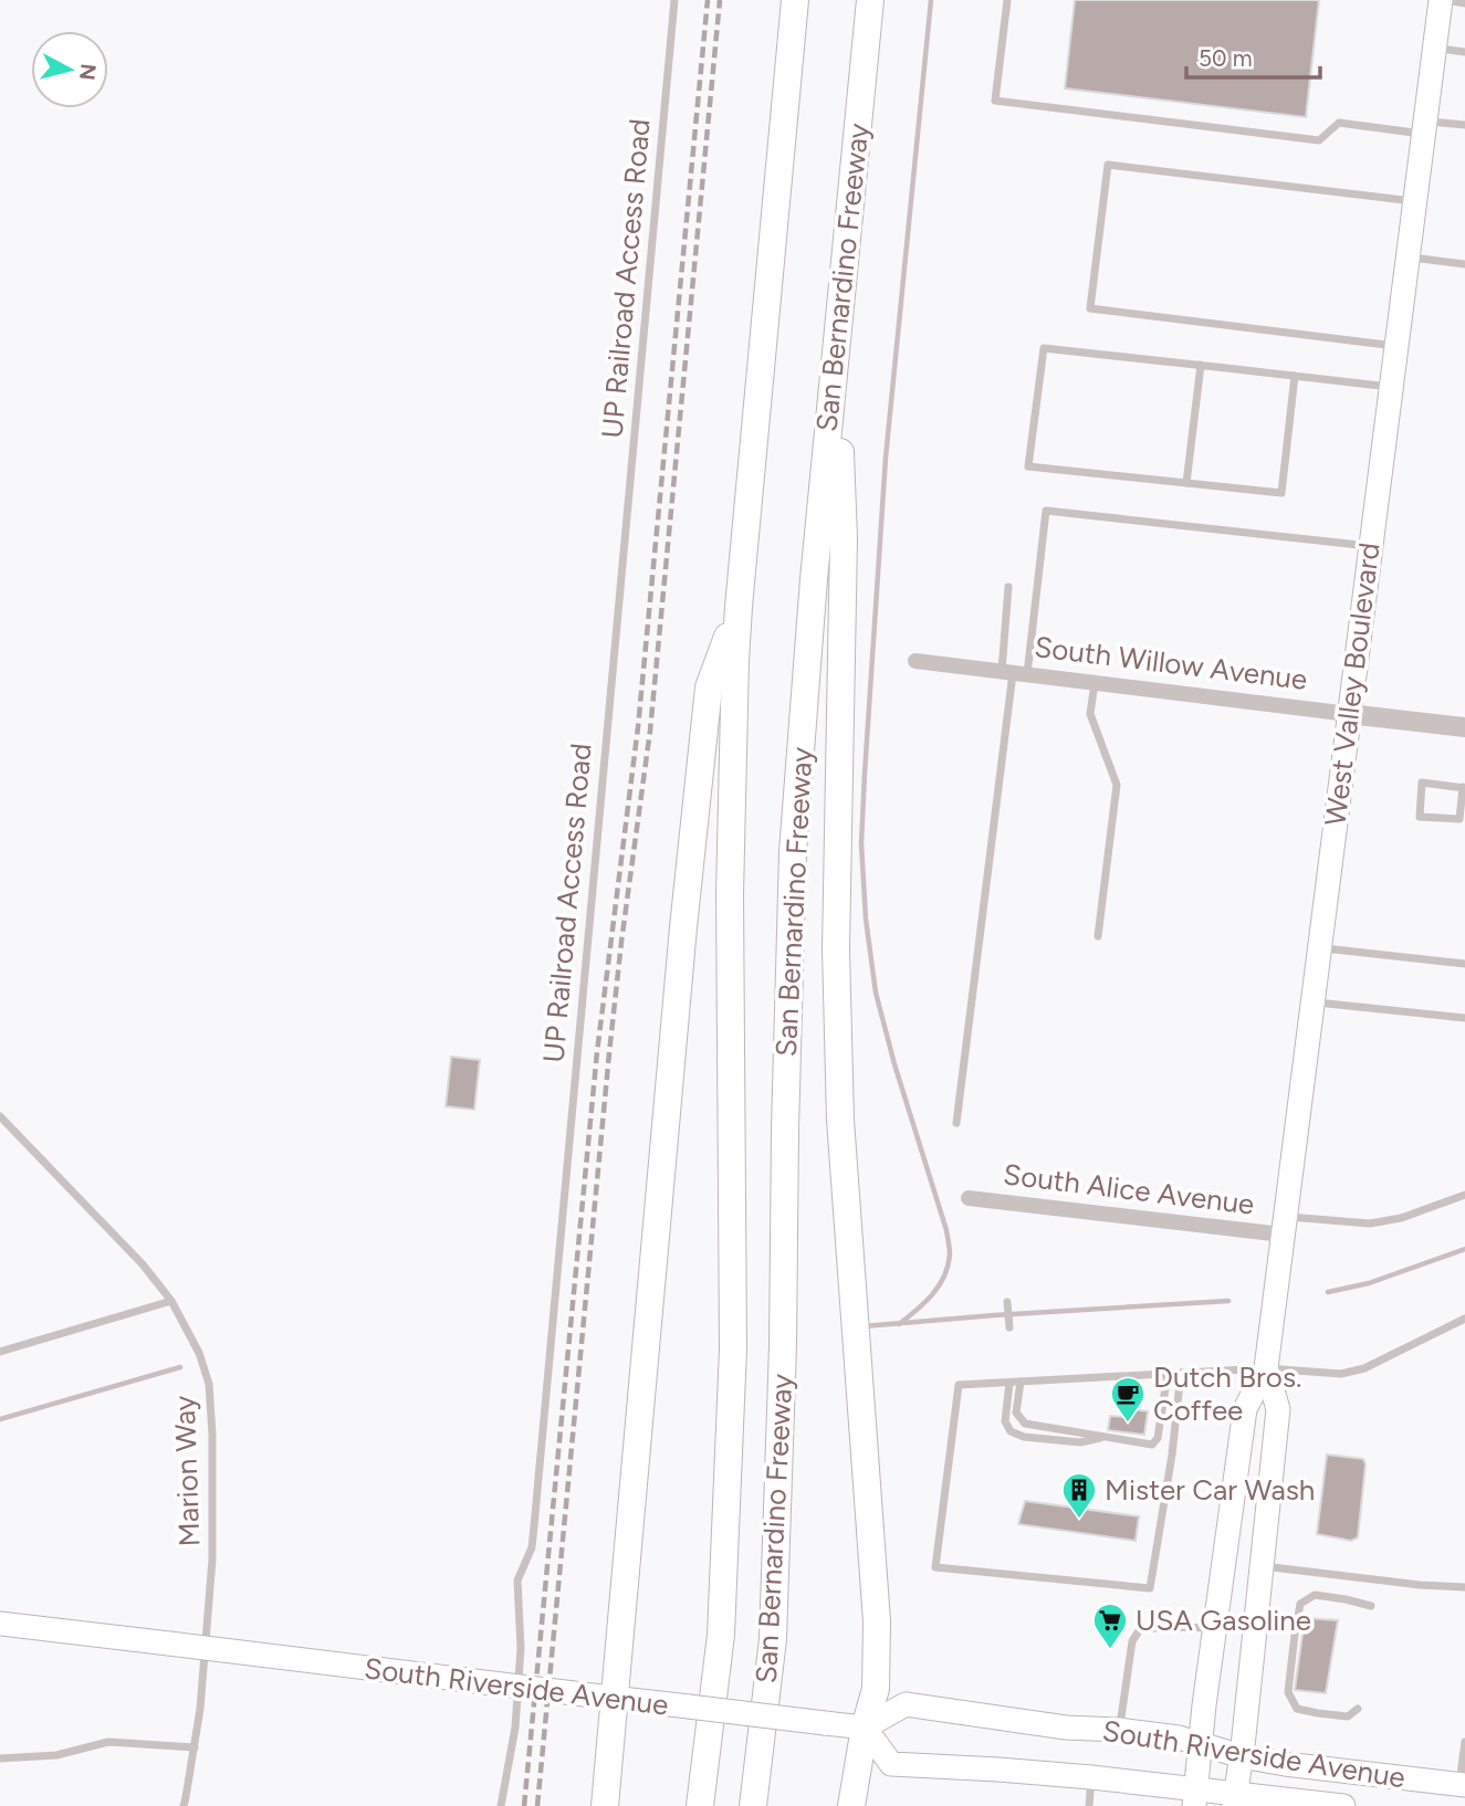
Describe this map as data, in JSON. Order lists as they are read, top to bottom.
{
  "streets": {
    "highway": ["San Bernardino Freeway"],
    "main road": ["West Valley Boulevard", "South Riverside Avenue"],
    "street": ["South Willow Avenue", "South Alice Avenue"],
    "lane": ["UP Railroad Access Road", "Marion Way"]
  },
  "crossings": [
    ["South Willow Avenue", "West Valley Boulevard"],
    ["West Valley Boulevard", "South Alice Avenue"],
    ["West Valley Boulevard", "South Riverside Avenue"]
  ],
  "places": {
    "cafe": ["Dutch Bros. Coffee"],
    "building": ["Mister Car Wash"],
    "supermarket": ["USA Gasoline"]
  },
  "scale_bar": "50 m",
  "north": "right"
}
